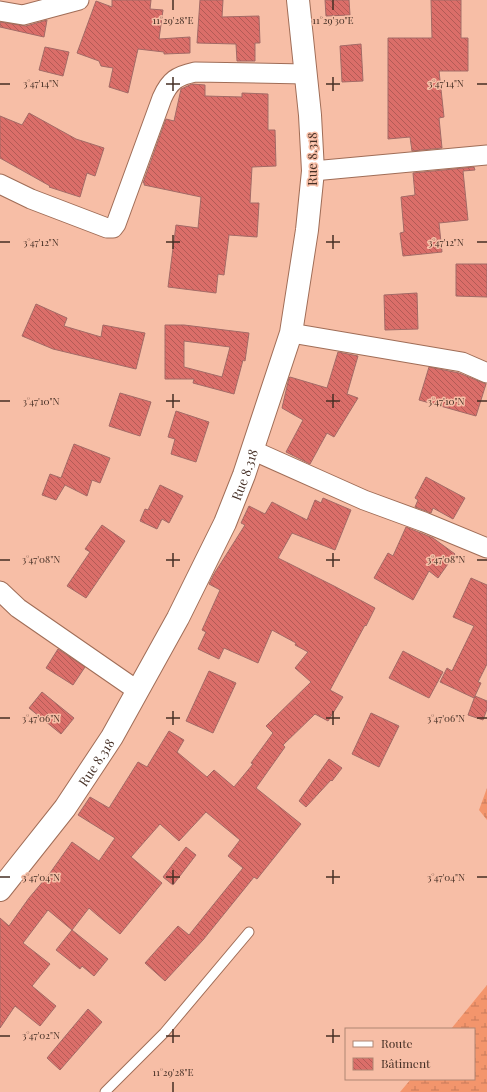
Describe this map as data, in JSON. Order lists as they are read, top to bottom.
{
  "streets": {
    "main road": ["Rue 8.318"]
  },
  "legend": ["Route", "Bâtiment"],
  "coordinates": [
    "11°29'28\"E",
    "11°29'30\"E",
    "3°47'14\"N",
    "3°47'12\"N",
    "3°47'10\"N",
    "3°47'08\"N",
    "3°47'06\"N",
    "3°47'04\"N",
    "3°47'02\"N"
  ]
}
